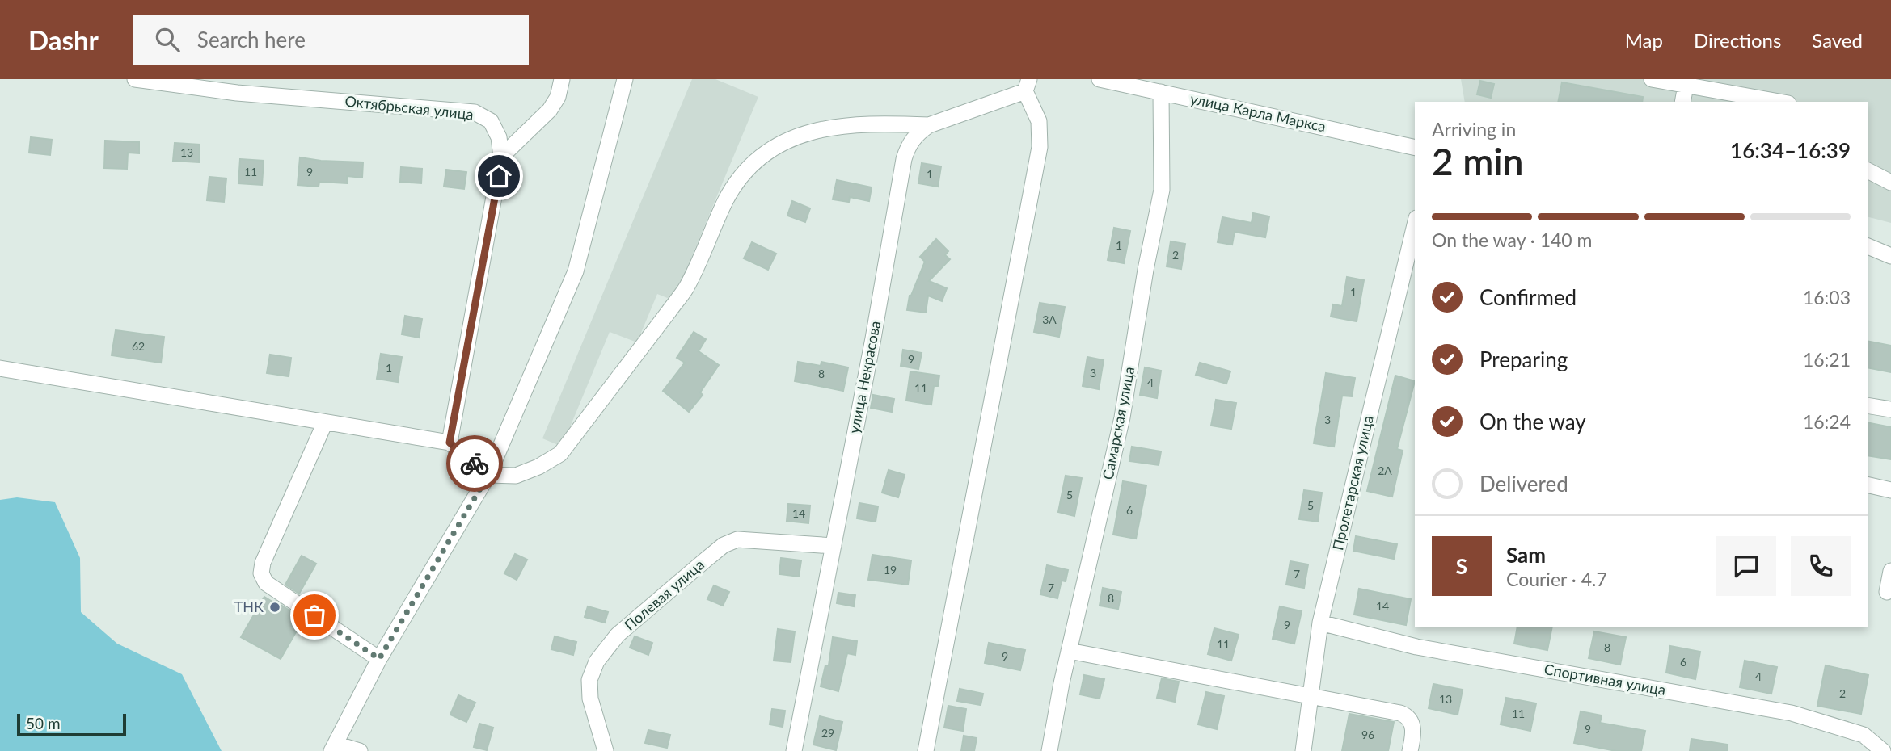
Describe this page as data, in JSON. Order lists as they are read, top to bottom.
{
  "streets": {
    "street": [
      "Октябрьская улица",
      "улица Карла Маркса",
      "улица Некрасова",
      "Самарская улица",
      "Пролетарская улица",
      "Полевая улица",
      "Спортивная улица"
    ]
  },
  "crossings": [
    ["улица Карла Маркса", "Самарская улица"],
    ["улица Некрасова", "Полевая улица"],
    ["Пролетарская улица", "Спортивная улица"]
  ],
  "places": ["ТНК"],
  "house_numbers": [
    "13",
    "11",
    "9",
    "1",
    "1",
    "2",
    "1",
    "3А",
    "62",
    "9",
    "1",
    "3",
    "8",
    "4",
    "11",
    "3",
    "2А",
    "5",
    "5",
    "6",
    "14",
    "19",
    "7",
    "7",
    "8",
    "14",
    "9",
    "11",
    "8",
    "9",
    "6",
    "4",
    "2",
    "13",
    "11",
    "9",
    "29",
    "96"
  ],
  "scale_bar": "50 m",
  "page": {
    "header": "Dashr",
    "search": "Search here",
    "nav": ["Map", "Directions", "Saved"],
    "heading": ["2 min", "Arriving in", "16:34–16:39"],
    "panel": ["Sam", "Courier · 4.7"],
    "bar": "On the way · 140 m",
    "list": [
      ["Confirmed", "16:03"],
      ["Preparing", "16:21"],
      ["On the way", "16:24"],
      "Delivered"
    ],
    "round": "S",
    "scale": "50 m"
  }
}
